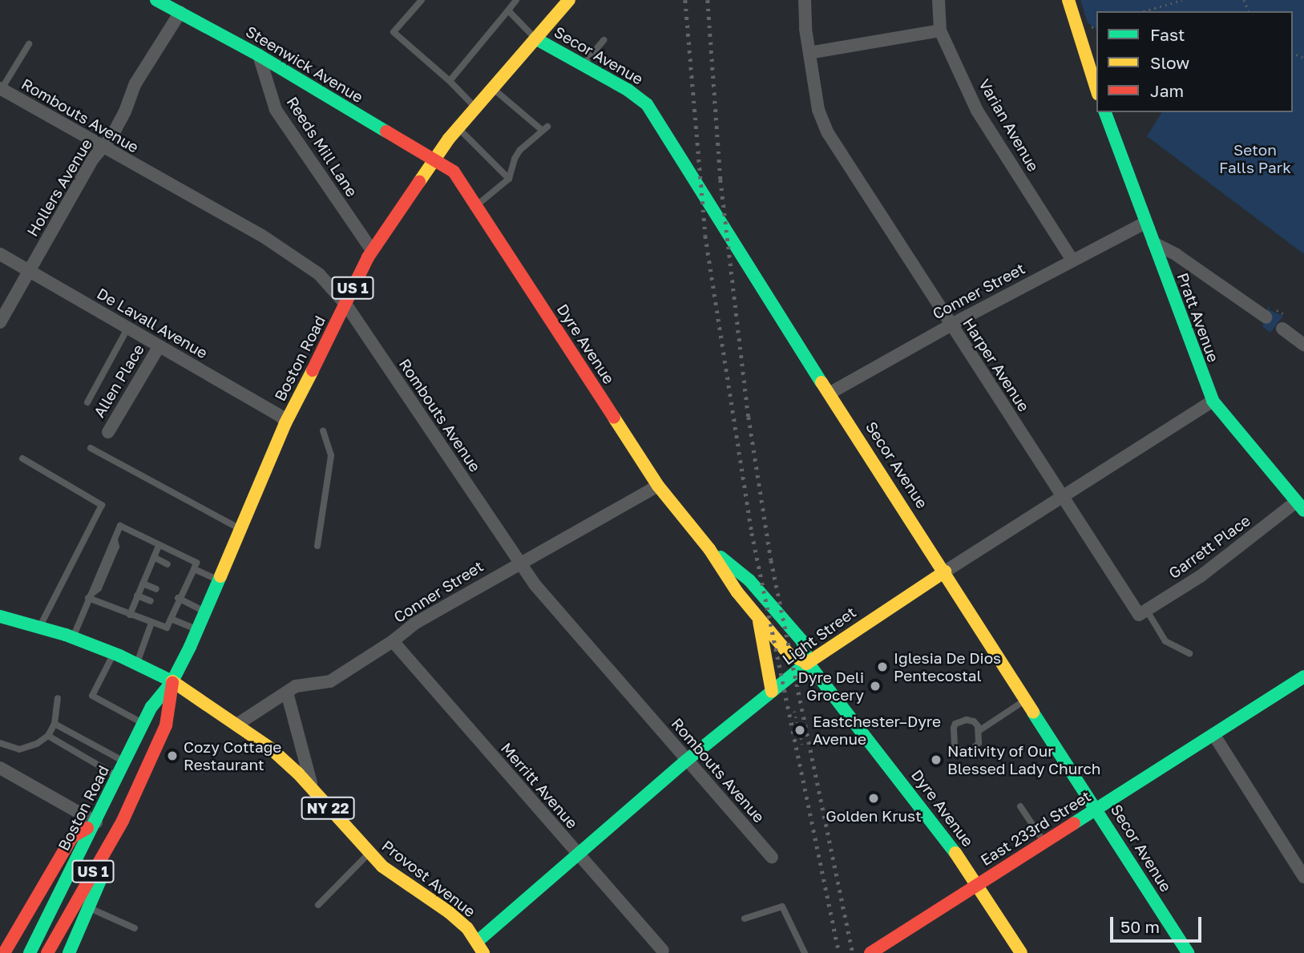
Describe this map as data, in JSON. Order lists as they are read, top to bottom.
{
  "streets": {
    "street": [
      "Secor Avenue",
      "Steenwick Avenue",
      "Rombouts Avenue",
      "Varian Avenue",
      "Reeds Mill Lane",
      "Hollers Avenue",
      "US 1",
      "Conner Street",
      "Pratt Avenue",
      "De Lavall Avenue",
      "Dyre Avenue",
      "Boston Road",
      "Harper Avenue",
      "Allen Place",
      "Garrett Place",
      "Light Street",
      "Merritt Avenue",
      "NY 22",
      "East 233rd Street",
      "Provost Avenue"
    ]
  },
  "crossings": [
    ["Secor Avenue", "Conner Street"],
    ["Secor Avenue", "Boston Road"],
    ["Secor Avenue", "Light Street"],
    ["Secor Avenue", "East 233rd Street"],
    ["Steenwick Avenue", "Reeds Mill Lane"],
    ["Steenwick Avenue", "Hollers Avenue"],
    ["Steenwick Avenue", "Dyre Avenue"],
    ["Steenwick Avenue", "Boston Road"],
    ["Rombouts Avenue", "Hollers Avenue"],
    ["Rombouts Avenue", "Conner Street"],
    ["Rombouts Avenue", "Boston Road"],
    ["Rombouts Avenue", "Light Street"],
    ["Varian Avenue", "Conner Street"],
    ["Reeds Mill Lane", "Boston Road"],
    ["Hollers Avenue", "De Lavall Avenue"],
    ["Conner Street", "Pratt Avenue"],
    ["Conner Street", "Dyre Avenue"],
    ["Conner Street", "Harper Avenue"],
    ["Conner Street", "Merritt Avenue"],
    ["Conner Street", "Provost Avenue"],
    ["Pratt Avenue", "Garrett Place"],
    ["Pratt Avenue", "Light Street"],
    ["De Lavall Avenue", "Boston Road"],
    ["De Lavall Avenue", "Allen Place"],
    ["Dyre Avenue", "Boston Road"],
    ["Dyre Avenue", "Light Street"],
    ["Dyre Avenue", "East 233rd Street"],
    ["Boston Road", "Provost Avenue"],
    ["Harper Avenue", "Garrett Place"],
    ["Harper Avenue", "Light Street"],
    ["Light Street", "Merritt Avenue"],
    ["Light Street", "Provost Avenue"]
  ],
  "parks": ["Seton Falls Park"],
  "places": [
    "Iglesia De Dios Pentecostal",
    "Dyre Deli Grocery",
    "Eastchester–Dyre Avenue",
    "Cozy Cottage Restaurant",
    "Nativity of Our Blessed Lady Church",
    "Golden Krust"
  ],
  "legend": ["Fast", "Slow", "Jam"],
  "scale_bar": "50 m"
}
